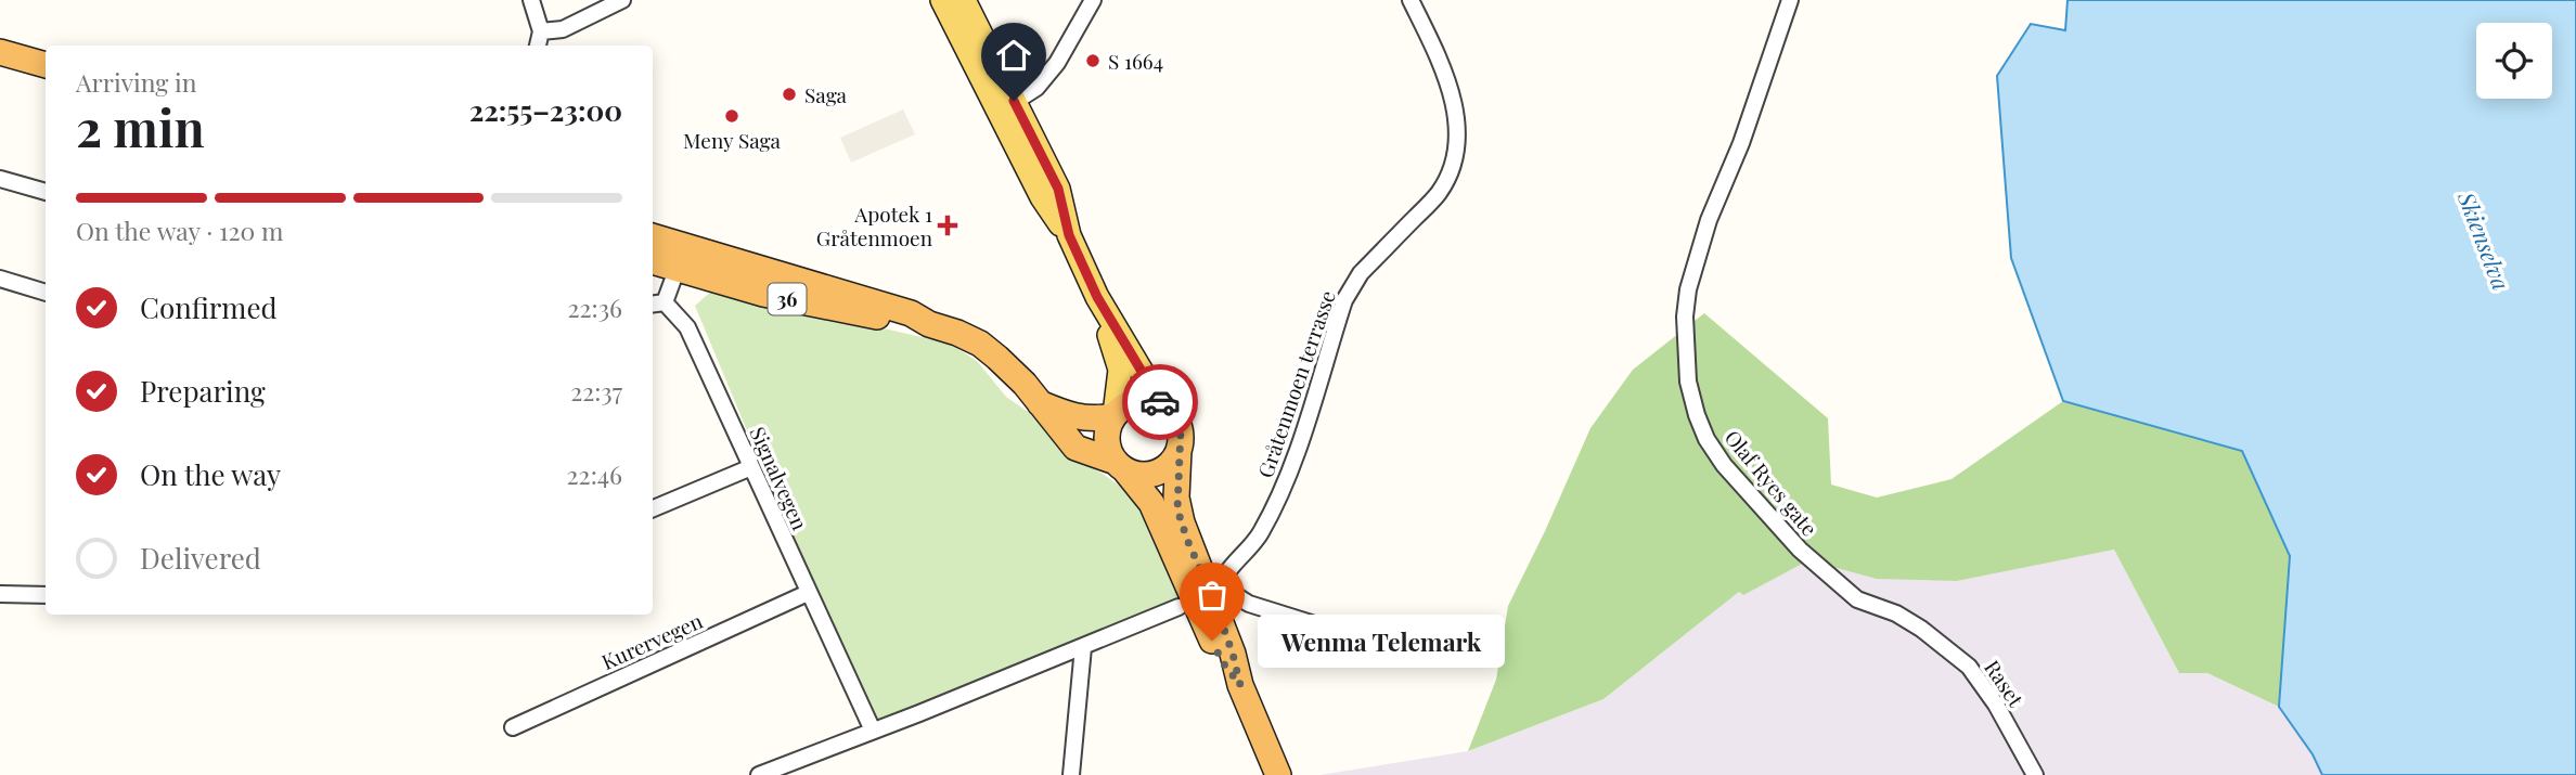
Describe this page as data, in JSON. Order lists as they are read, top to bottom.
{
  "streets": {
    "highway": ["36"],
    "street": [
      "Gråtenmoen terrasse",
      "Signalvegen",
      "Olaf Ryes gate",
      "Kurervegen",
      "Raset"
    ]
  },
  "crossings": [
    ["36", "Signalvegen"],
    ["Signalvegen", "Kurervegen"],
    ["Olaf Ryes gate", "Raset"]
  ],
  "water": ["Skienselva"],
  "places": {
    "other": [
      "S 1664",
      "Saga",
      "Meny Saga",
      "Wenma Telemark"
    ],
    "health": ["Apotek 1 Gråtenmoen"]
  },
  "page": {
    "heading": ["2 min", "Arriving in", "22:55–23:00"],
    "bar": "On the way · 120 m",
    "list": [
      ["Confirmed", "22:36"],
      ["Preparing", "22:37"],
      ["On the way", "22:46"],
      "Delivered"
    ],
    "bubble": "Wenma Telemark"
  }
}
